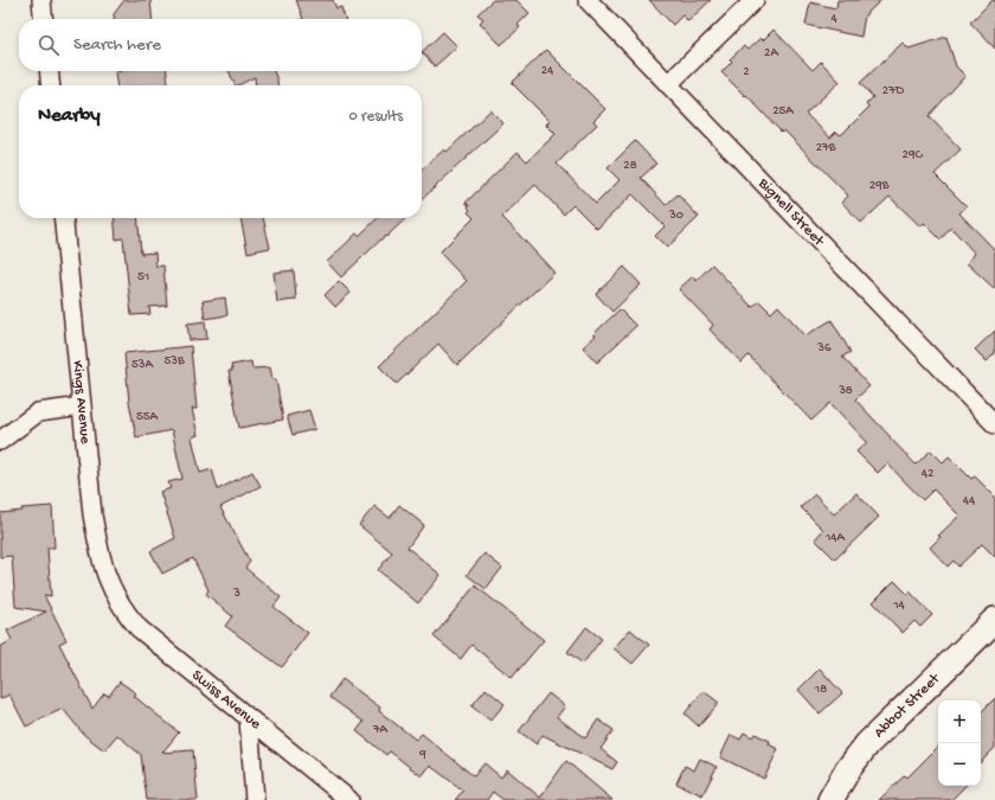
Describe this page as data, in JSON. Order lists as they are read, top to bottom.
{
  "streets": {
    "street": [
      "Bignell Street",
      "Kings Avenue",
      "Swiss Avenue",
      "Abbot Street"
    ]
  },
  "crossings": [
    ["Kings Avenue", "Swiss Avenue"]
  ],
  "house_numbers": [
    "4",
    "2A",
    "24",
    "2",
    "27D",
    "25A",
    "27B",
    "29C",
    "28",
    "29B",
    "30",
    "51",
    "36",
    "53B",
    "53A",
    "38",
    "55A",
    "42",
    "44",
    "14A",
    "3",
    "14",
    "18",
    "7A",
    "9"
  ],
  "page": {
    "search": "Search here",
    "heading": ["Nearby", "0 results"],
    "map_buttons": ["+", "−"]
  }
}
